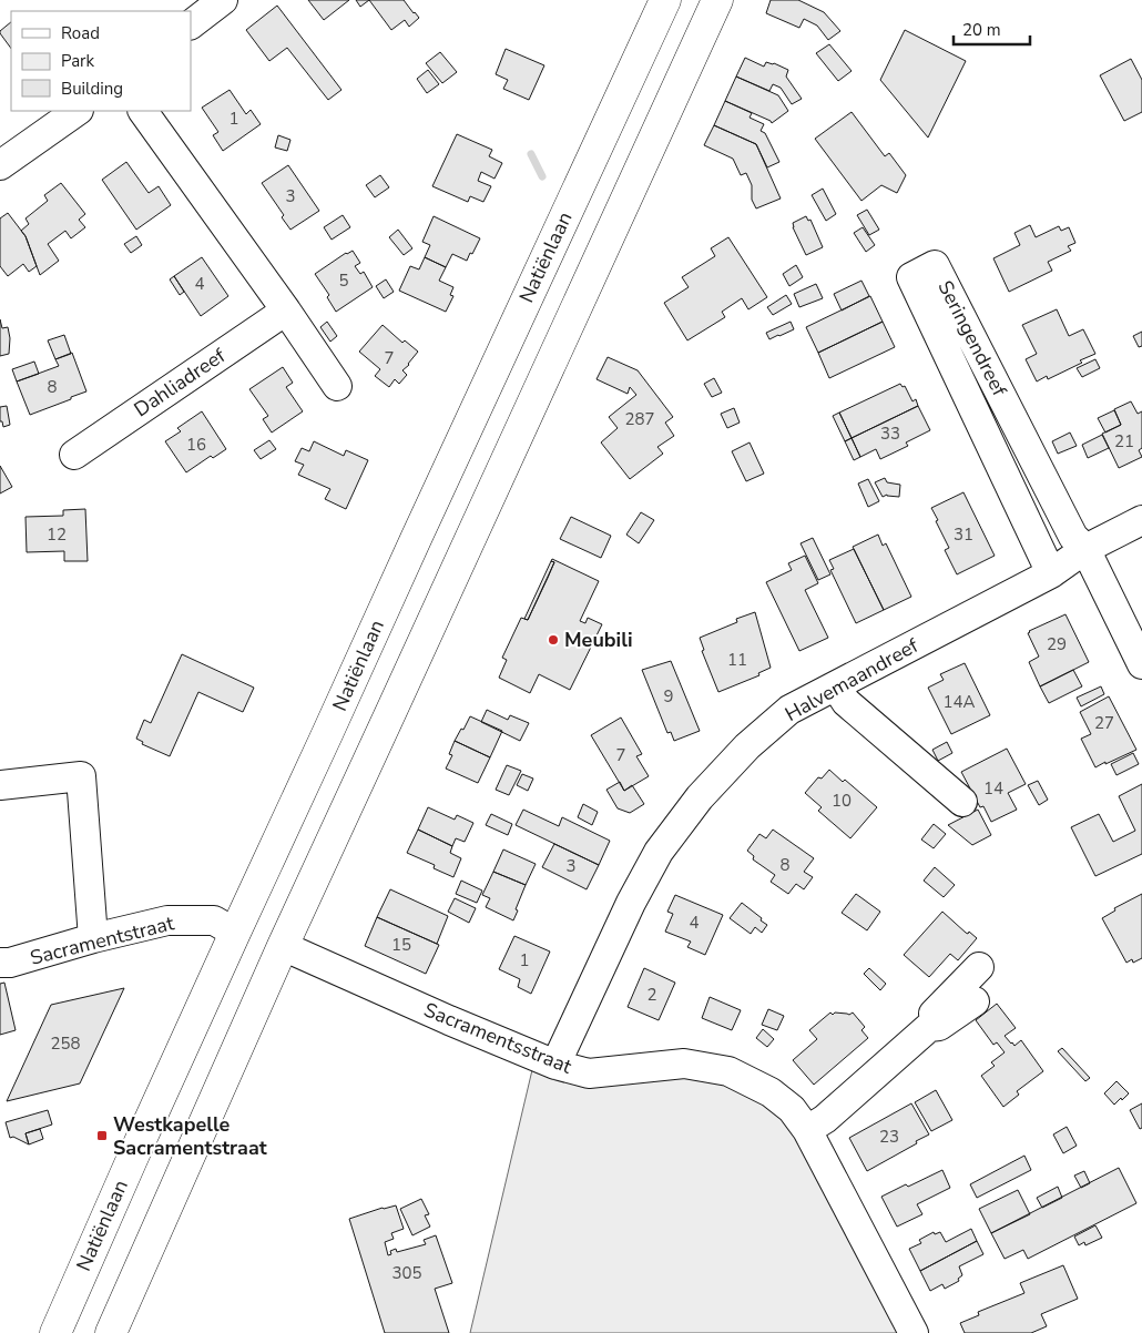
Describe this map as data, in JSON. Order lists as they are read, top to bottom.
{
  "streets": {
    "main road": ["Natiënlaan"],
    "street": [
      "Seringendreef",
      "Dahliadreef",
      "Halvemaandreef",
      "Sacramentstraat",
      "Sacramentsstraat"
    ]
  },
  "crossings": [
    ["Natiënlaan", "Sacramentstraat"],
    ["Seringendreef", "Halvemaandreef"],
    ["Halvemaandreef", "Sacramentsstraat"]
  ],
  "places": {
    "other": ["Meubili"],
    "transit": ["Westkapelle Sacramentstraat"]
  },
  "house_numbers": [
    "1",
    "3",
    "5",
    "4",
    "7",
    "8",
    "287",
    "33",
    "21",
    "16",
    "12",
    "31",
    "29",
    "11",
    "9",
    "14A",
    "27",
    "7",
    "14",
    "10",
    "8",
    "3",
    "4",
    "15",
    "1",
    "2",
    "258",
    "23",
    "305"
  ],
  "legend": ["Road", "Park", "Building"],
  "scale_bar": "20 m"
}
